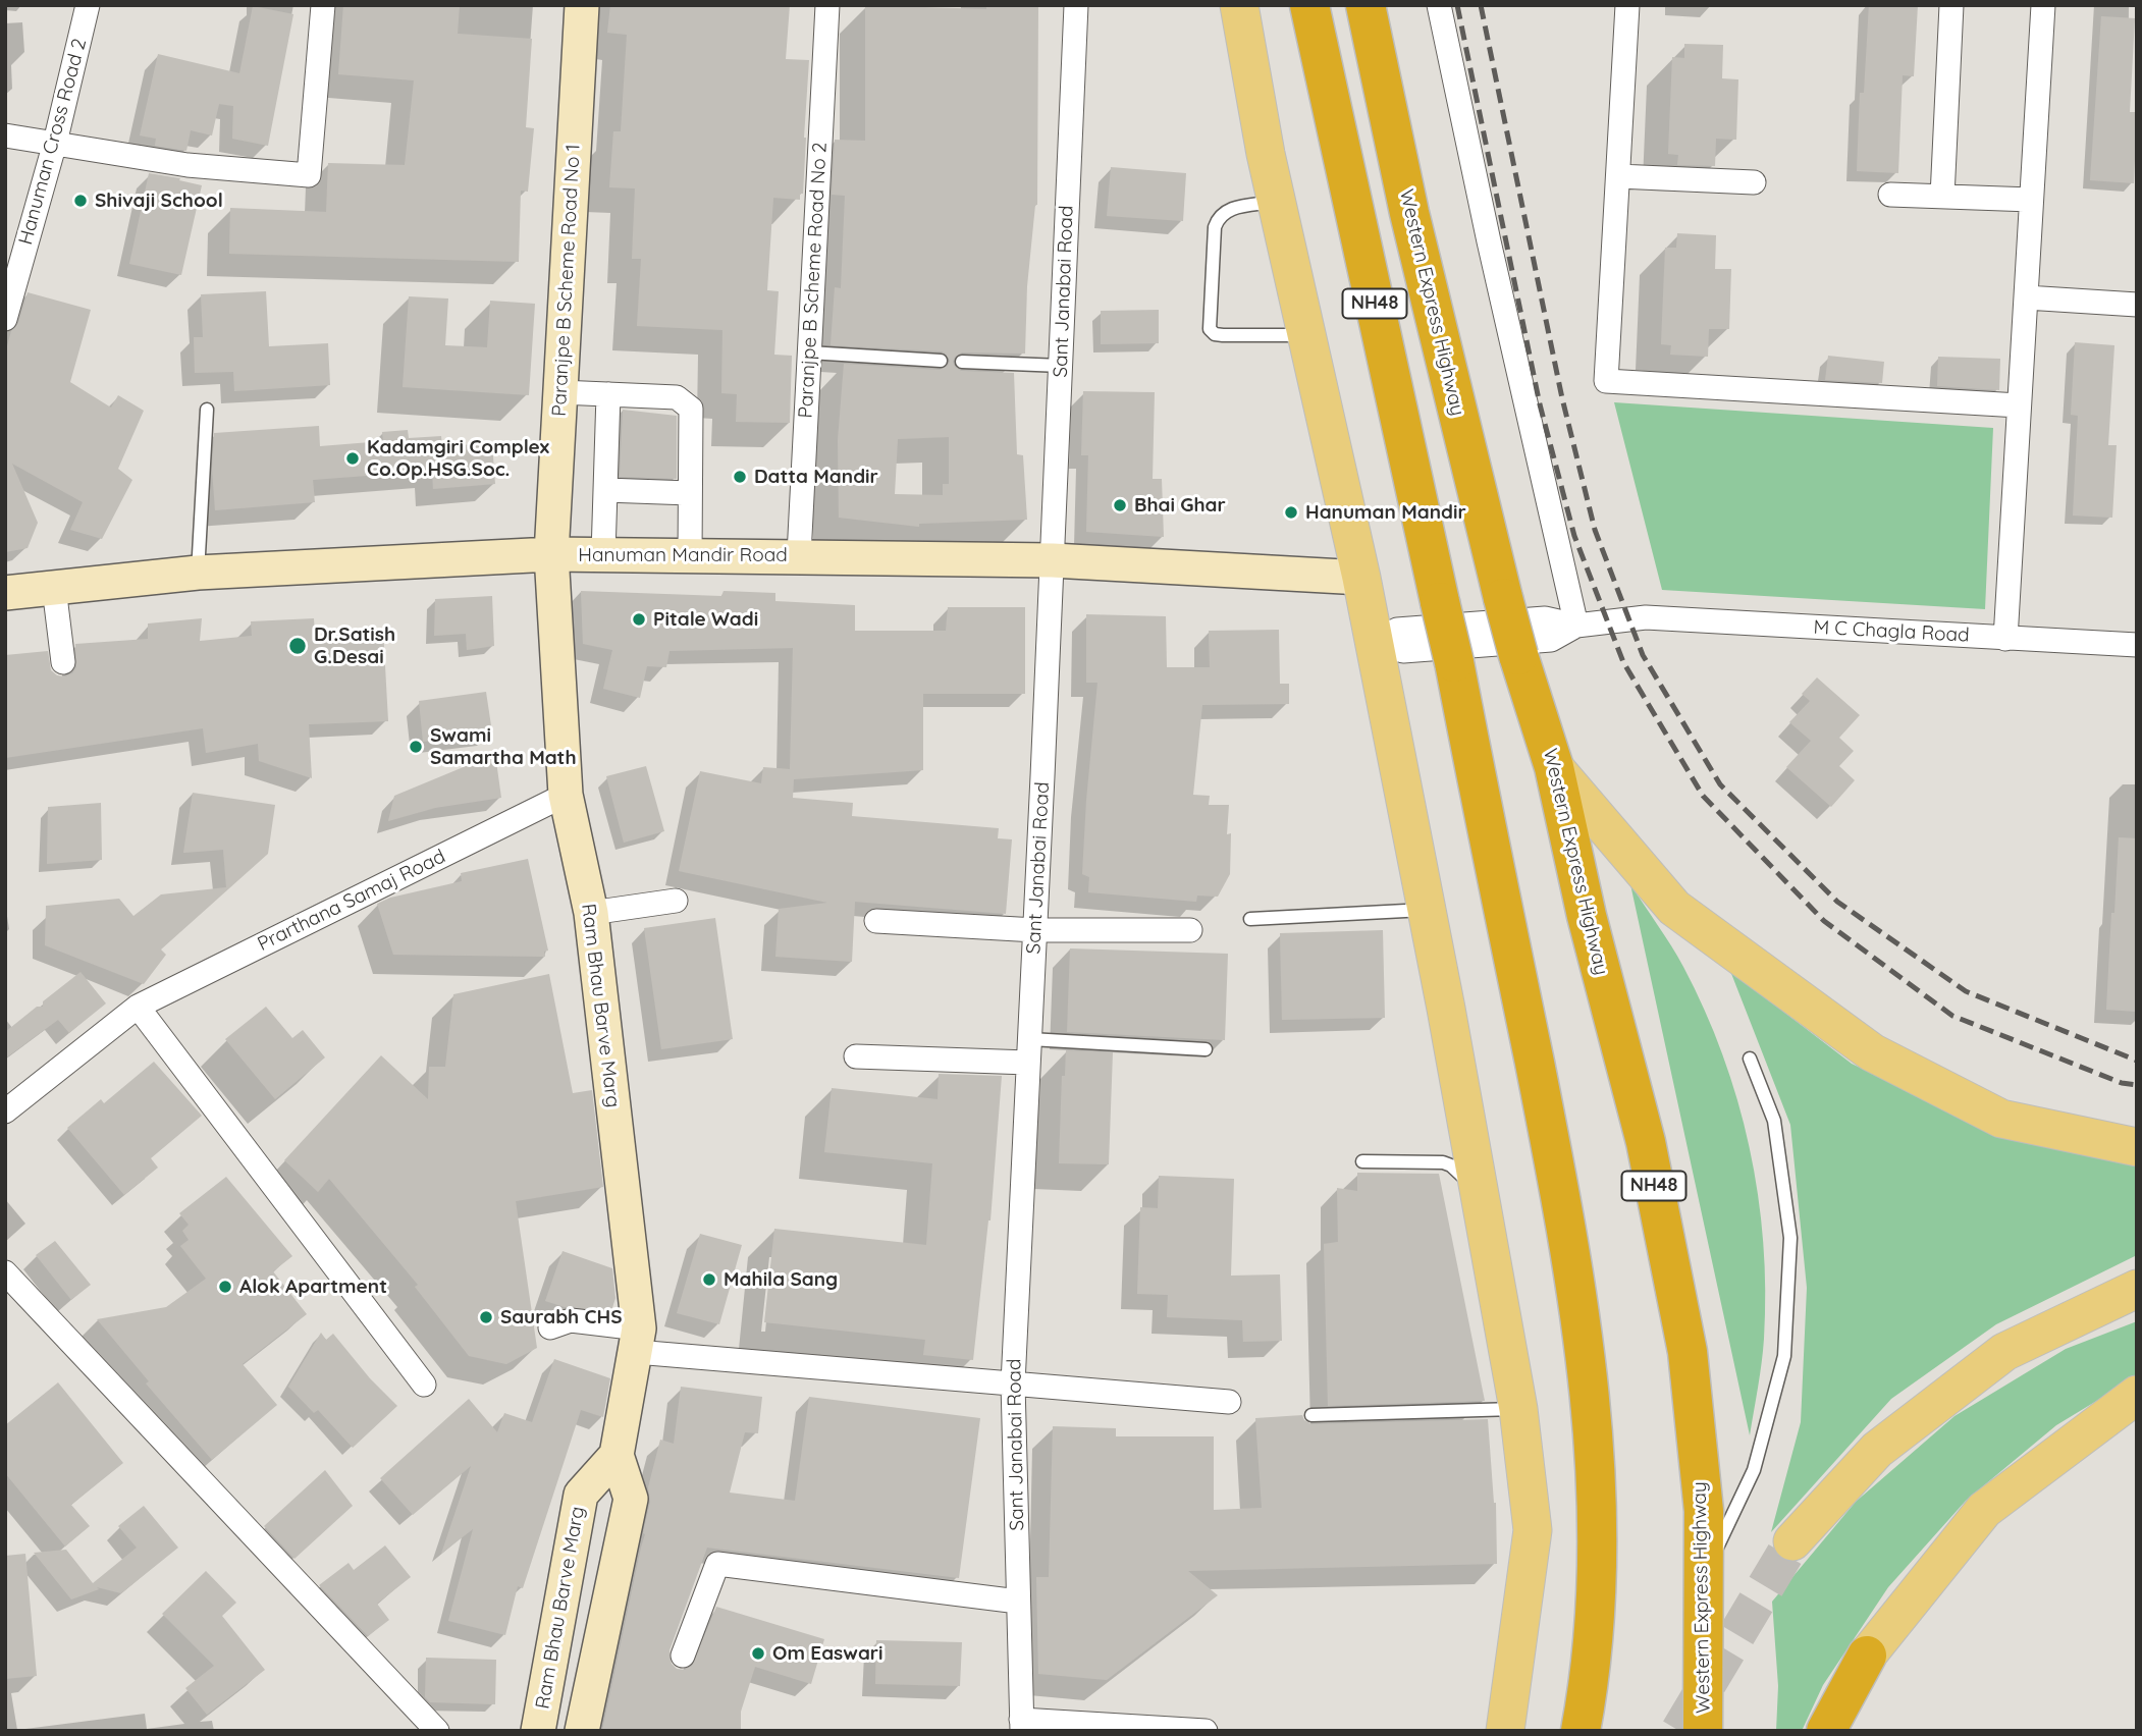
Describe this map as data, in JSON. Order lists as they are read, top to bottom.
{
  "streets": {
    "highway": ["Western Express Highway", "NH48"],
    "street": [
      "Hanuman Cross Road 2",
      "Paranjpe B Scheme Road No 1",
      "Paranjpe B Scheme Road No 2",
      "Sant Janabai Road",
      "Hanuman Mandir Road",
      "M C Chagla Road",
      "Prarthana Samaj Road",
      "Ram Bhau Barve Marg"
    ]
  },
  "crossings": [
    ["Paranjpe B Scheme Road No 1", "Hanuman Mandir Road"],
    ["Paranjpe B Scheme Road No 1", "Ram Bhau Barve Marg"],
    ["Paranjpe B Scheme Road No 2", "Hanuman Mandir Road"],
    ["Sant Janabai Road", "Hanuman Mandir Road"],
    ["Hanuman Mandir Road", "Ram Bhau Barve Marg"],
    ["Prarthana Samaj Road", "Ram Bhau Barve Marg"]
  ],
  "places": [
    "Shivaji School",
    "Kadamgiri Complex Co.Op.HSG.Soc.",
    "Datta Mandir",
    "Bhai Ghar",
    "Hanuman Mandir",
    "Pitale Wadi",
    "Dr.Satish G.Desai",
    "Swami Samartha Math",
    "Mahila Sang",
    "Alok Apartment",
    "Saurabh CHS",
    "Om Easwari"
  ]
}
